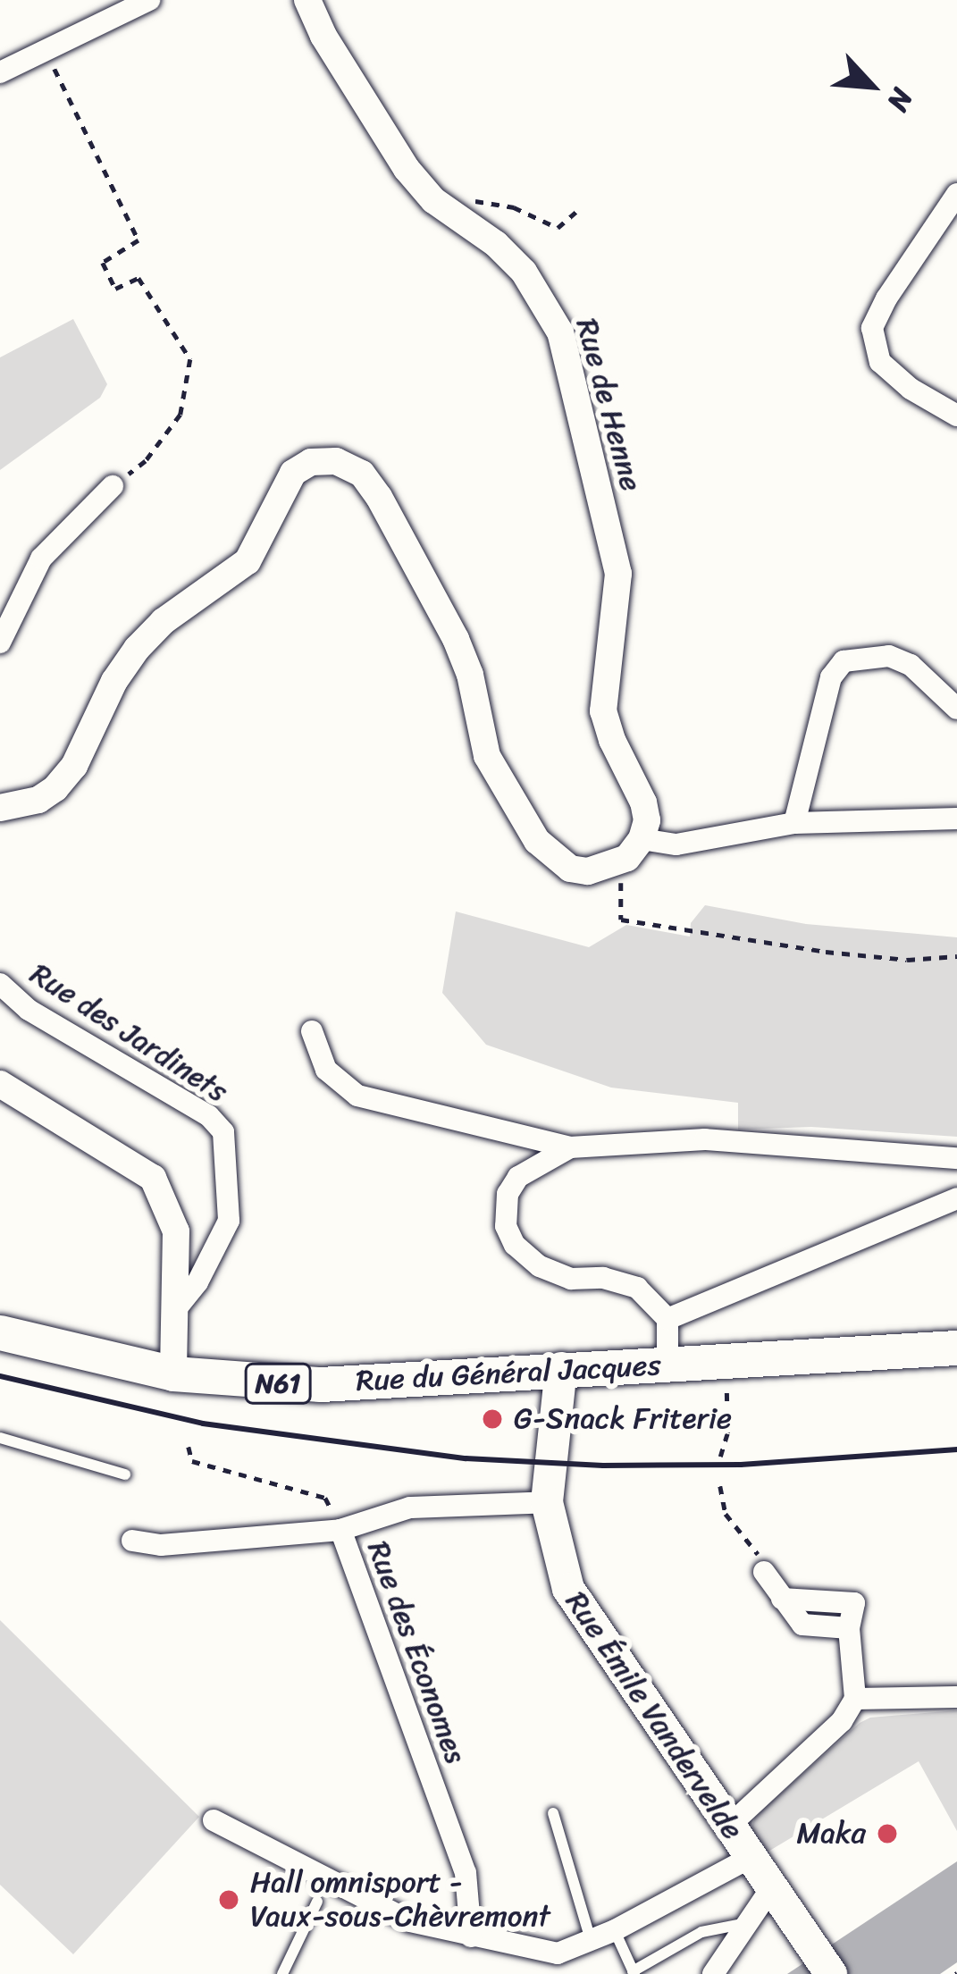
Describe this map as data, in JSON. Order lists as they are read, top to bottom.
{
  "streets": {
    "main road": ["Rue du Général Jacques", "N61", "Rue Émile Vandervelde"],
    "street": ["Rue de Henne", "Rue des Jardinets", "Rue des Économes"]
  },
  "crossings": [
    ["Rue du Général Jacques", "Rue Émile Vandervelde"],
    ["Rue des Économes", "Rue Émile Vandervelde"]
  ],
  "places": ["G-Snack Friterie", "Maka", "Hall omnisport - Vaux-sous-Chèvremont"],
  "north": "bottom right"
}
